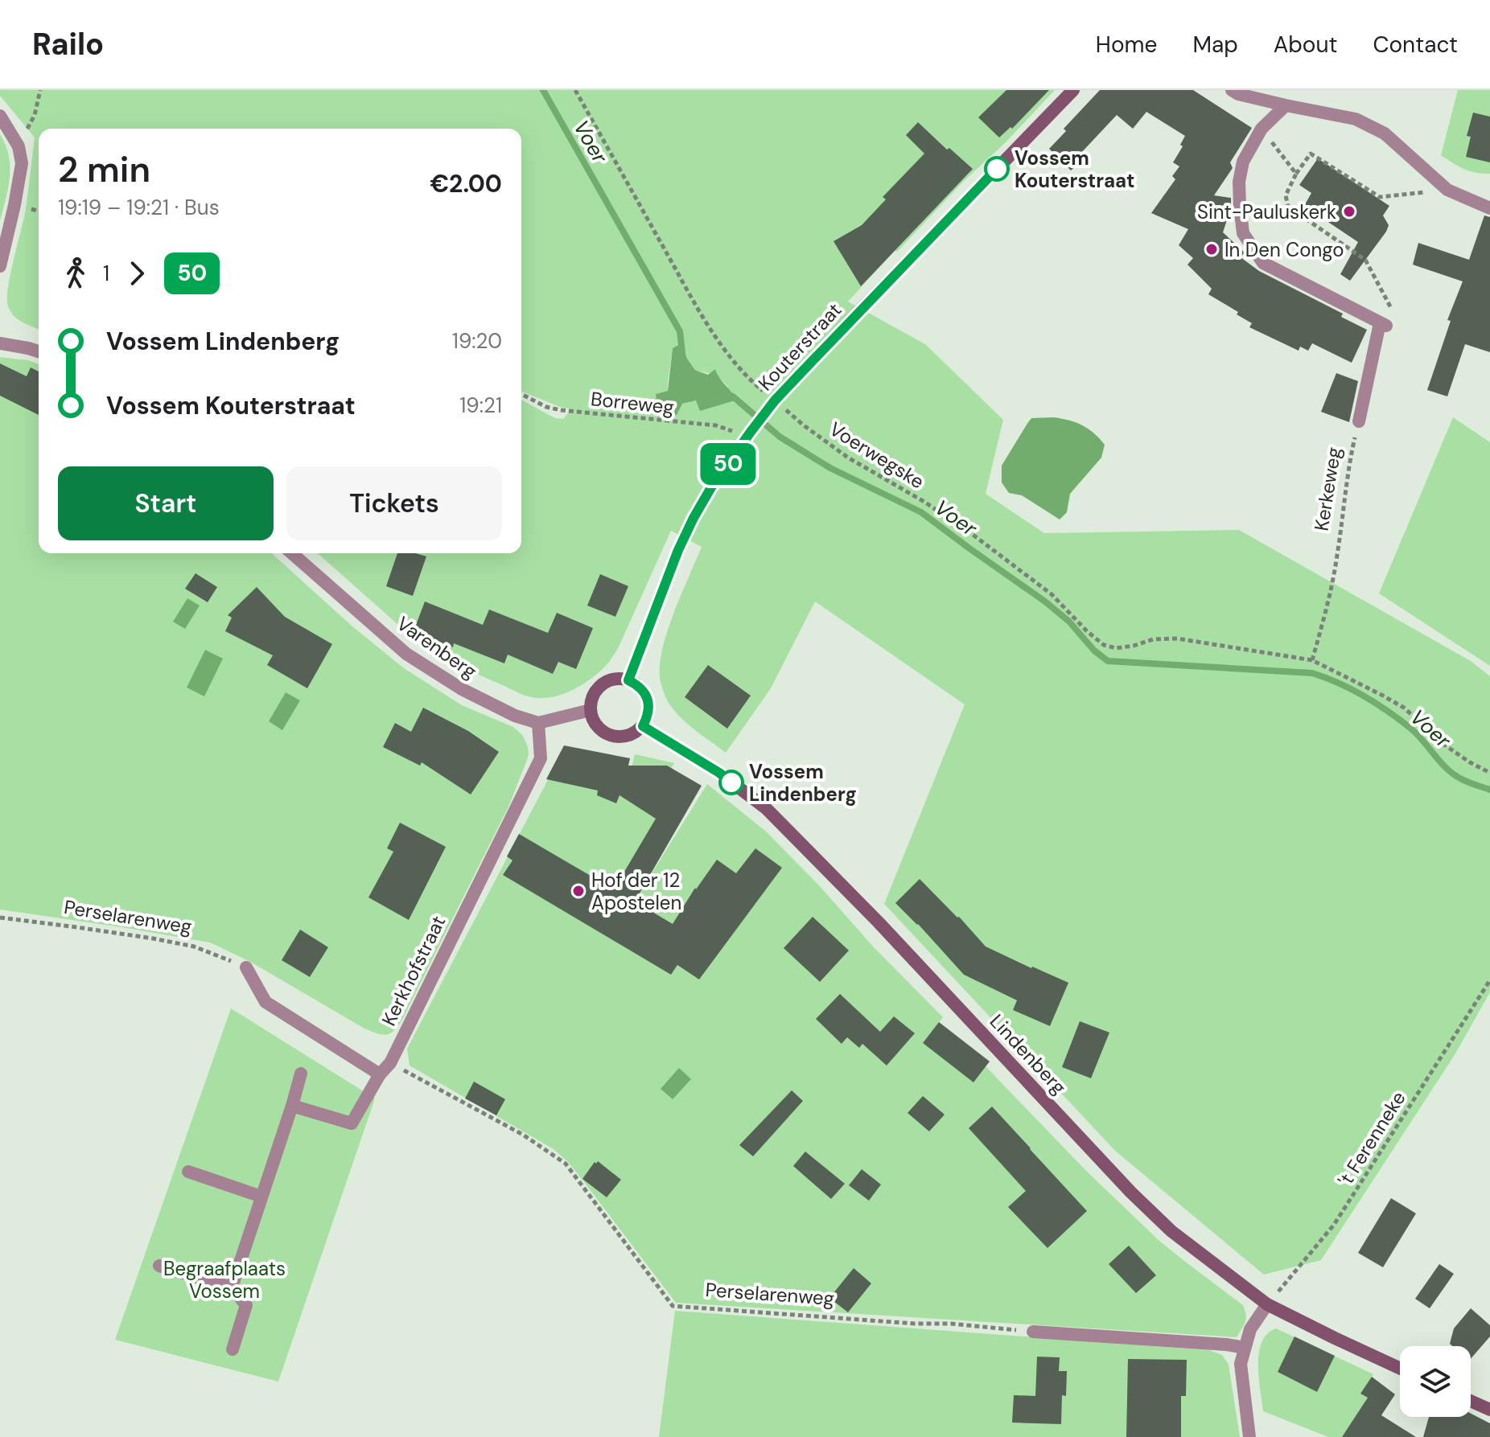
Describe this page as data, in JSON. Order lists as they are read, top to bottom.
{
  "streets": {
    "street": [
      "Kouterstraat",
      "Varenberg",
      "Kerkhofstraat",
      "Lindenberg"
    ],
    "path": [
      "Borreweg",
      "Voerwegske",
      "Kerkeweg",
      "Perselarenweg",
      "'t Ferenneke"
    ]
  },
  "crossings": [
    ["Kouterstraat", "Borreweg"],
    ["Kouterstraat", "Voerwegske"],
    ["Kouterstraat", "Lindenberg"],
    ["Voerwegske", "Kerkeweg"],
    ["Varenberg", "Kerkhofstraat"],
    ["Perselarenweg", "Kerkhofstraat"],
    ["Lindenberg", "'t Ferenneke"]
  ],
  "water": ["Voer"],
  "parks": ["Begraafplaats Vossem"],
  "places": [
    "Vossem Kouterstraat",
    "Sint-Pauluskerk",
    "In Den Congo",
    "Vossem Lindenberg",
    "Hof der 12 Apostelen"
  ],
  "lines": ["bus line 50"],
  "page": {
    "header": "Railo",
    "nav": [
      "Home",
      "Map",
      "About",
      "Contact"
    ],
    "on_map": "50",
    "heading": ["2 min", "19:19 – 19:21 · Bus", "€2.00"],
    "legs": ["1", "50"],
    "list": [
      {
        "name": "Vossem Lindenberg",
        "value": "19:20"
      },
      {
        "name": "Vossem Kouterstraat",
        "value": "19:21"
      }
    ],
    "buttons": ["Start", "Tickets"]
  }
}
